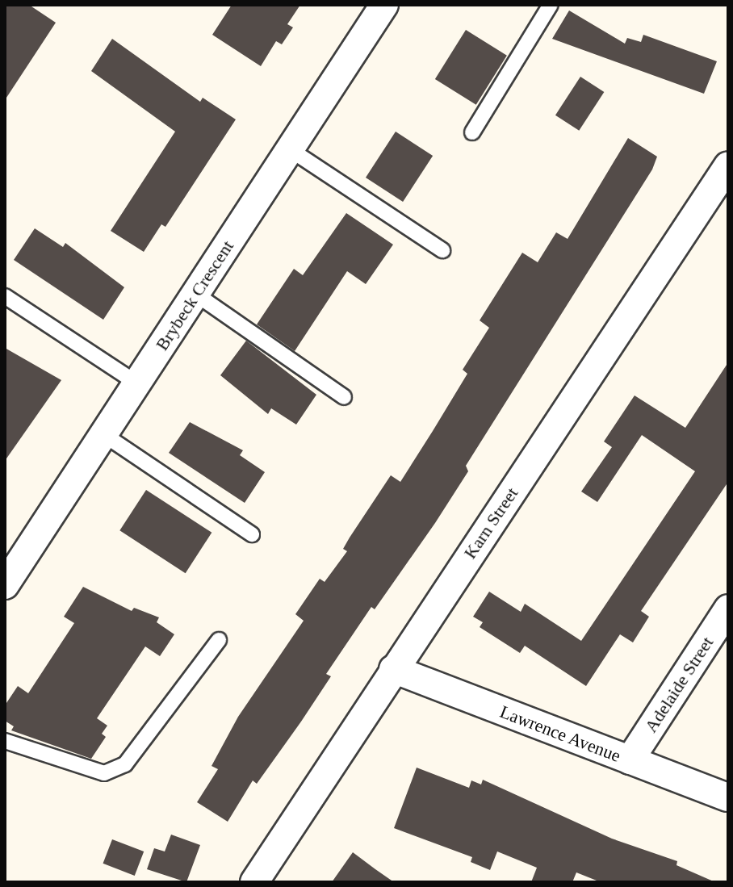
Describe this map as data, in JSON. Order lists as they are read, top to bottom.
{
  "streets": {
    "street": [
      "Brybeck Crescent",
      "Karn Street",
      "Adelaide Street",
      "Lawrence Avenue"
    ]
  },
  "crossings": [
    ["Karn Street", "Lawrence Avenue"],
    ["Adelaide Street", "Lawrence Avenue"]
  ]
}
